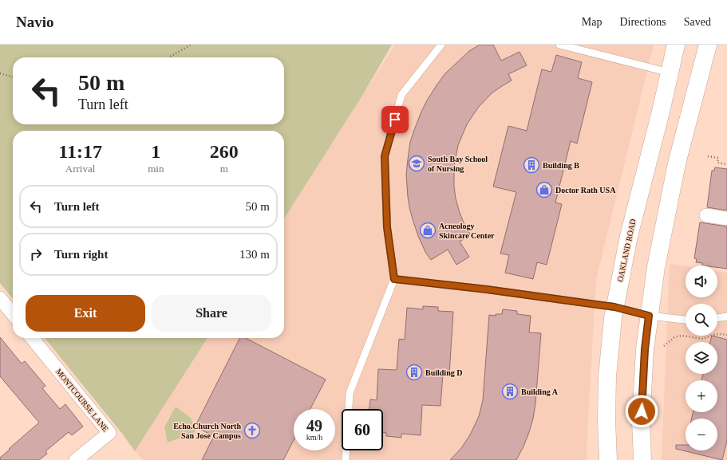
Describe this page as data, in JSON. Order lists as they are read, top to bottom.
{
  "streets": {
    "main road": ["OAKLAND ROAD"],
    "street": ["MONTCOURSE LANE"]
  },
  "places": {
    "school or university": ["South Bay School of Nursing"],
    "building": ["Building B", "Building D", "Building A"],
    "shop": ["Doctor Rath USA", "Acneology Skincare Center"],
    "church": ["Echo.Church North San Jose Campus"]
  },
  "page": {
    "header": "Navio",
    "nav": ["Map", "Directions", "Saved"],
    "turn": ["50 m", "Turn left"],
    "eta": [
      "11:17",
      "Arrival",
      "1",
      "min",
      "260",
      "m"
    ],
    "list": [
      {
        "name": "Turn left",
        "value": "50 m"
      },
      {
        "name": "Turn right",
        "value": "130 m"
      }
    ],
    "map_buttons": ["+", "−"],
    "buttons": ["Exit", "Share"],
    "speed": "49 km/h",
    "limit": "60"
  }
}
